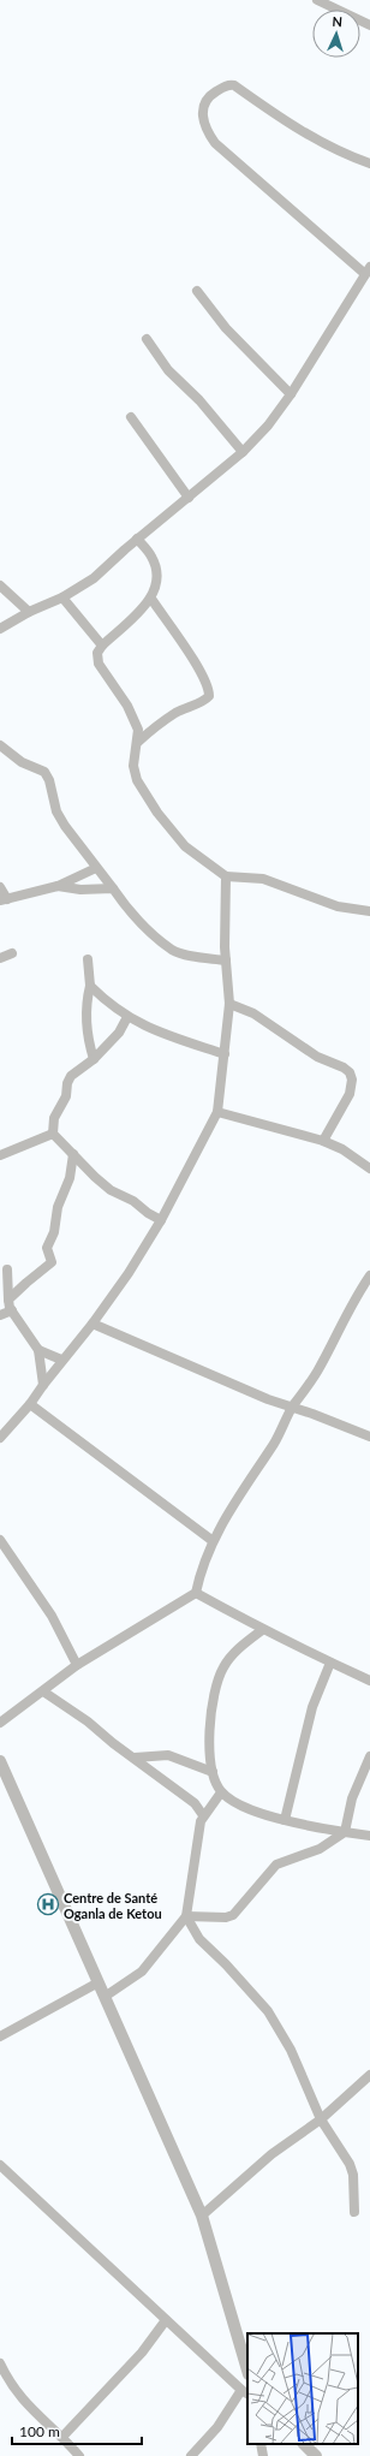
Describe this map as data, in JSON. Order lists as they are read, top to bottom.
{
  "places": {
    "hospital": ["Centre de Santé Oganla de Ketou"]
  },
  "scale_bar": "100 m",
  "north": "top"
}
